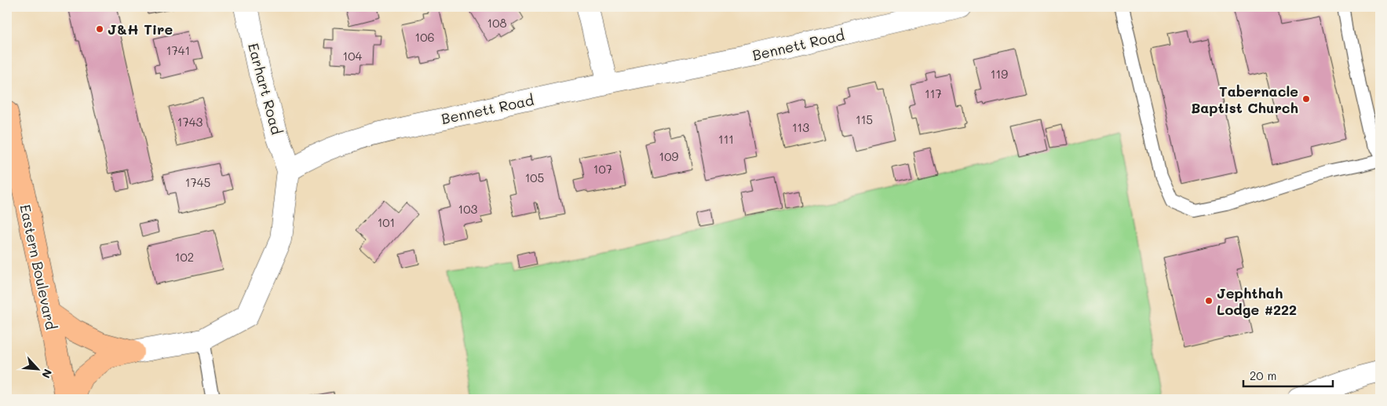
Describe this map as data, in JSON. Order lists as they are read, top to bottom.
{
  "streets": {
    "main road": ["Eastern Boulevard"],
    "street": ["Bennett Road", "Earhart Road"]
  },
  "crossings": [
    ["Bennett Road", "Earhart Road"]
  ],
  "places": ["J&H Tire", "Tabernacle Baptist Church", "Jephthah Lodge #222"],
  "house_numbers": [
    "108",
    "106",
    "1741",
    "104",
    "119",
    "117",
    "115",
    "1743",
    "113",
    "111",
    "109",
    "107",
    "105",
    "1745",
    "103",
    "101",
    "102"
  ],
  "scale_bar": "20 m",
  "north": "bottom right"
}
